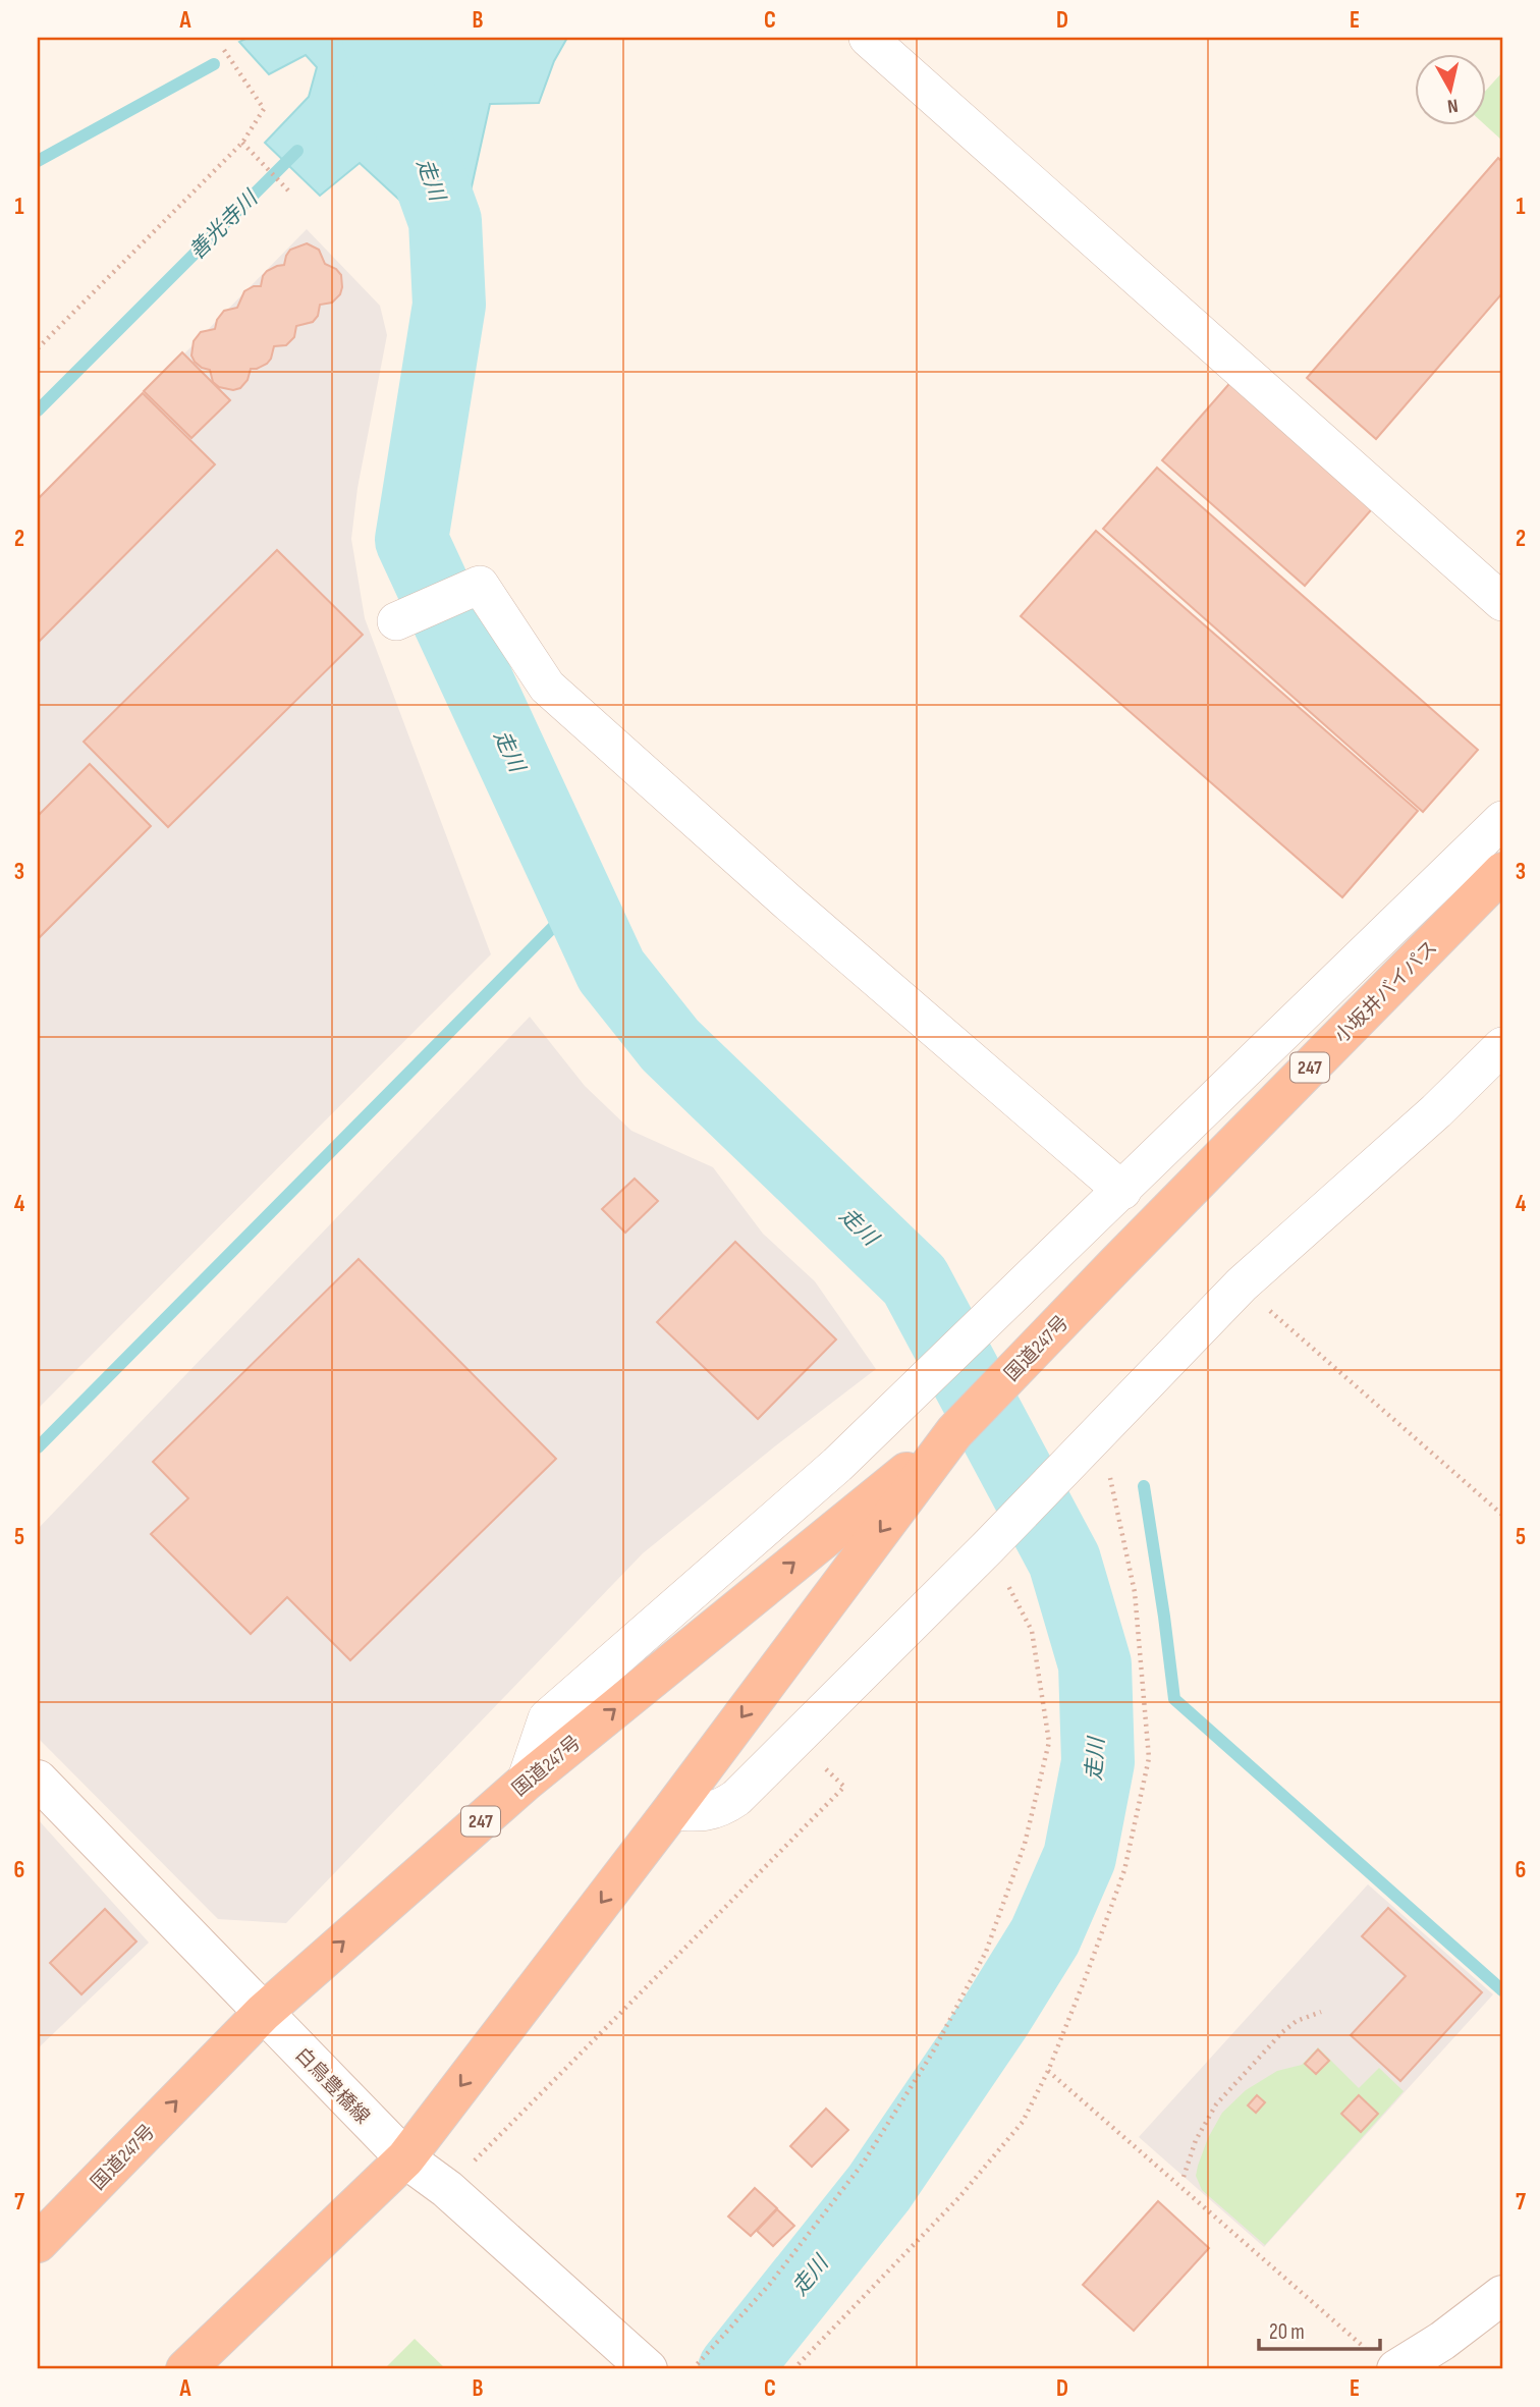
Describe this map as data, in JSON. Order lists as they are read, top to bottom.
{
  "streets": {
    "highway": ["小坂井バイパス", "247", "国道247号"],
    "main road": ["白鳥豊橋線"]
  },
  "crossings": [
    ["小坂井バイパス", "国道247号"],
    ["国道247号", "白鳥豊橋線"]
  ],
  "water": ["走川", "善光寺川"],
  "scale_bar": "20 m",
  "north": "bottom",
  "grid": {
    "columns": [
      "A",
      "B",
      "C",
      "D",
      "E"
    ],
    "rows": [
      "1",
      "2",
      "3",
      "4",
      "5",
      "6",
      "7"
    ]
  }
}
